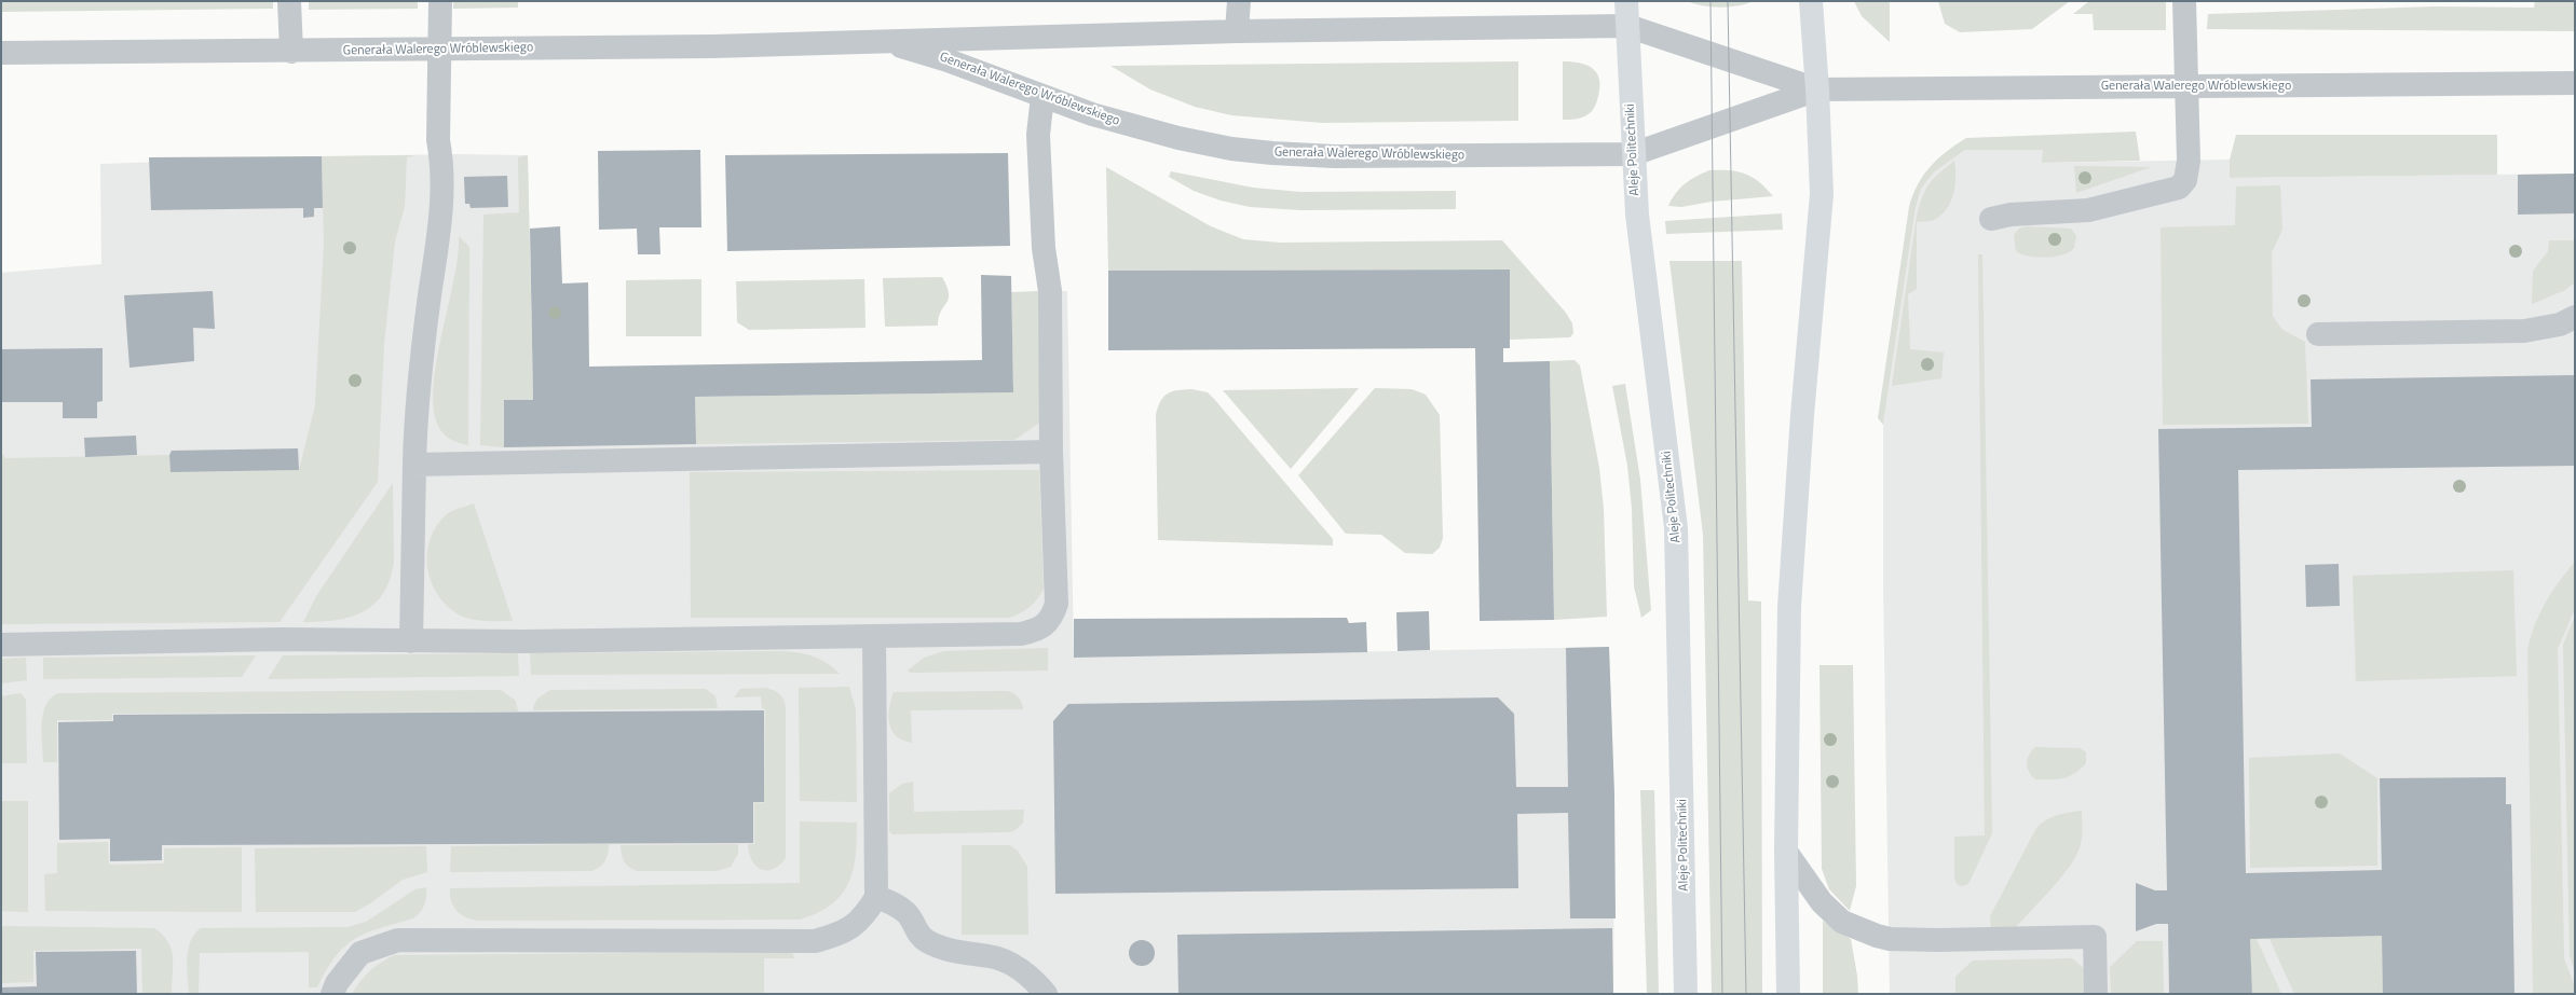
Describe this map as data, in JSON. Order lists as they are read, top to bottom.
{
  "streets": {
    "main road": ["Aleje Politechniki"],
    "street": ["Generała Walerego Wróblewskiego"]
  },
  "crossings": [
    ["Generała Walerego Wróblewskiego", "Aleje Politechniki"]
  ]
}
